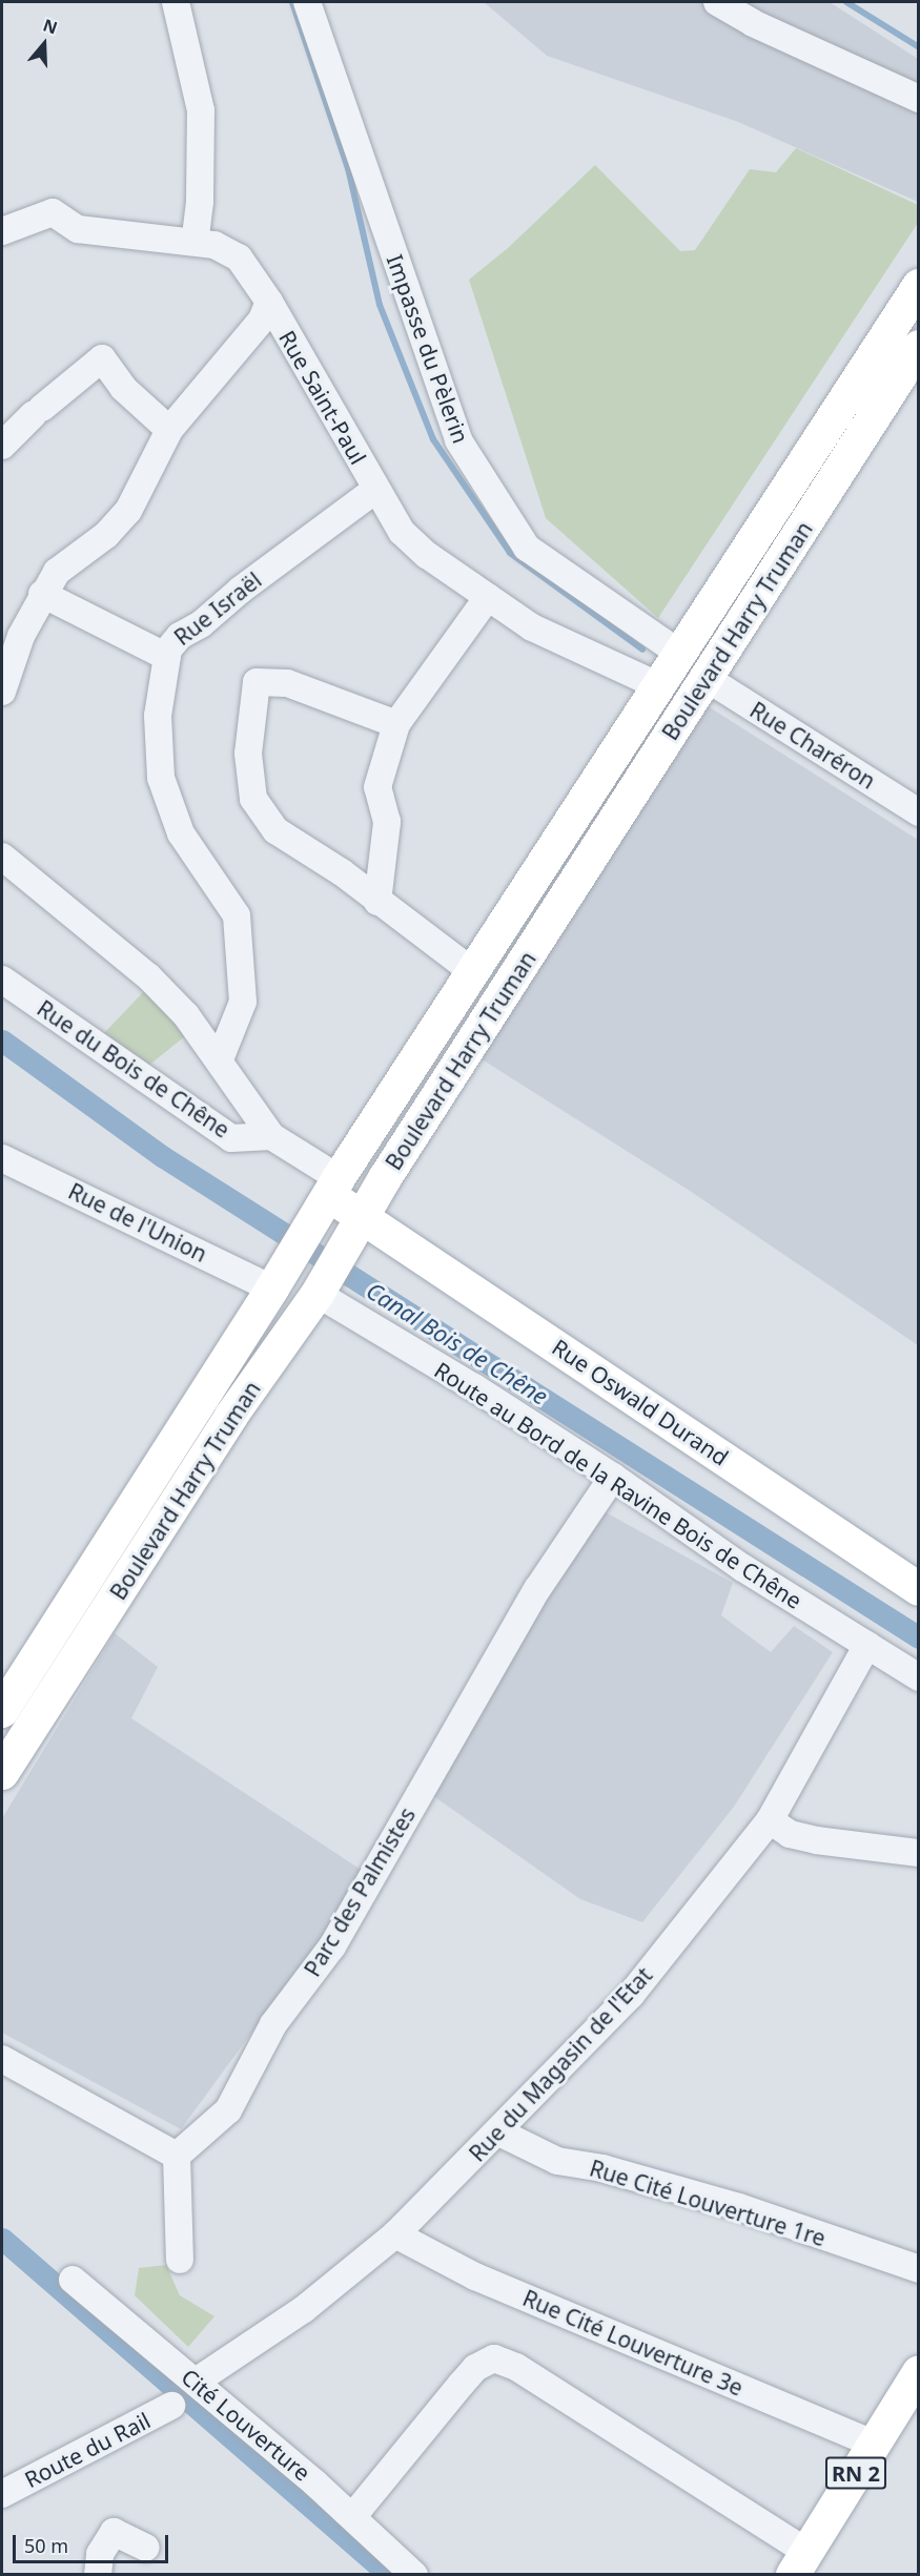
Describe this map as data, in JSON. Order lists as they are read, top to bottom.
{
  "streets": {
    "main road": ["Boulevard Harry Truman", "Rue Oswald Durand", "RN 2"],
    "street": [
      "Impasse du Pèlerin",
      "Rue Saint-Paul",
      "Rue Israël",
      "Rue Charéron",
      "Rue du Bois de Chêne",
      "Rue de l'Union",
      "Route au Bord de la Ravine Bois de Chêne",
      "Parc des Palmistes",
      "Rue du Magasin de l'Etat",
      "Rue Cité Louverture 1re",
      "Rue Cité Louverture 3e",
      "Cité Louverture",
      "Route du Rail"
    ]
  },
  "crossings": [
    ["Impasse du Pèlerin", "Boulevard Harry Truman"],
    ["Rue Saint-Paul", "Rue Israël"],
    ["Rue Saint-Paul", "Boulevard Harry Truman"],
    ["Boulevard Harry Truman", "Rue Charéron"],
    ["Boulevard Harry Truman", "Rue de l'Union"],
    ["Boulevard Harry Truman", "Rue Oswald Durand"],
    ["Boulevard Harry Truman", "Route au Bord de la Ravine Bois de Chêne"],
    ["Route au Bord de la Ravine Bois de Chêne", "Parc des Palmistes"],
    ["Route au Bord de la Ravine Bois de Chêne", "Rue du Magasin de l'Etat"],
    ["Rue du Magasin de l'Etat", "Rue Cité Louverture 1re"],
    ["Rue du Magasin de l'Etat", "Rue Cité Louverture 3e"],
    ["Rue du Magasin de l'Etat", "Cité Louverture"],
    ["Rue Cité Louverture 3e", "RN 2"]
  ],
  "water": ["Canal Bois de Chêne"],
  "scale_bar": "50 m",
  "north": "top"
}
